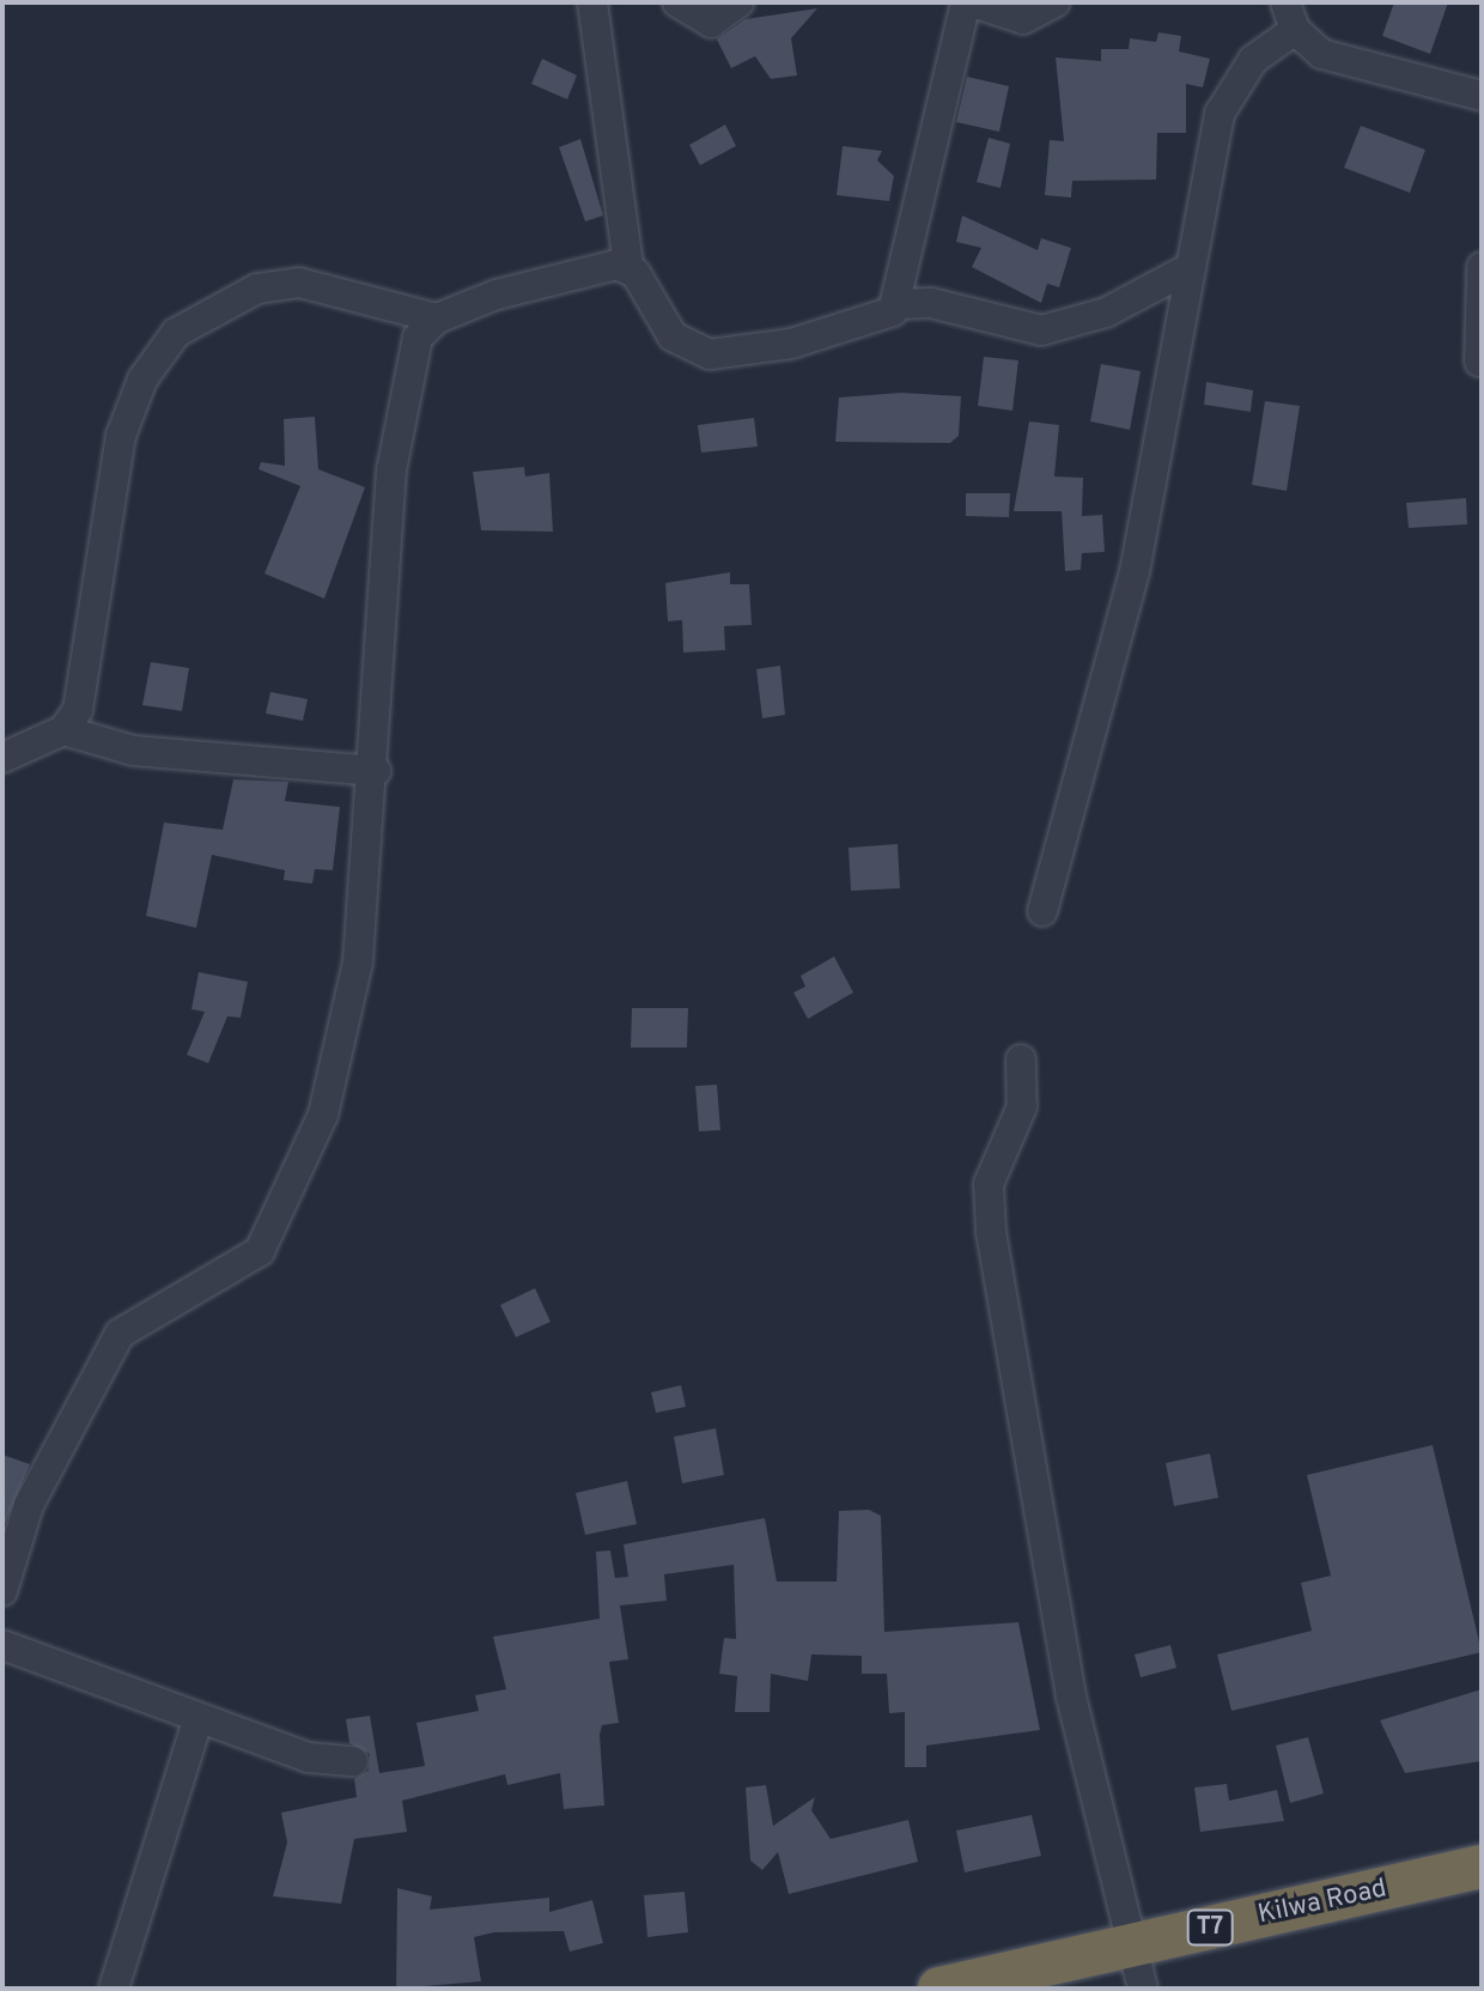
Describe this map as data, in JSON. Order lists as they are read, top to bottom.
{
  "streets": {
    "highway": ["Kilwa Road", "T7"]
  }
}
